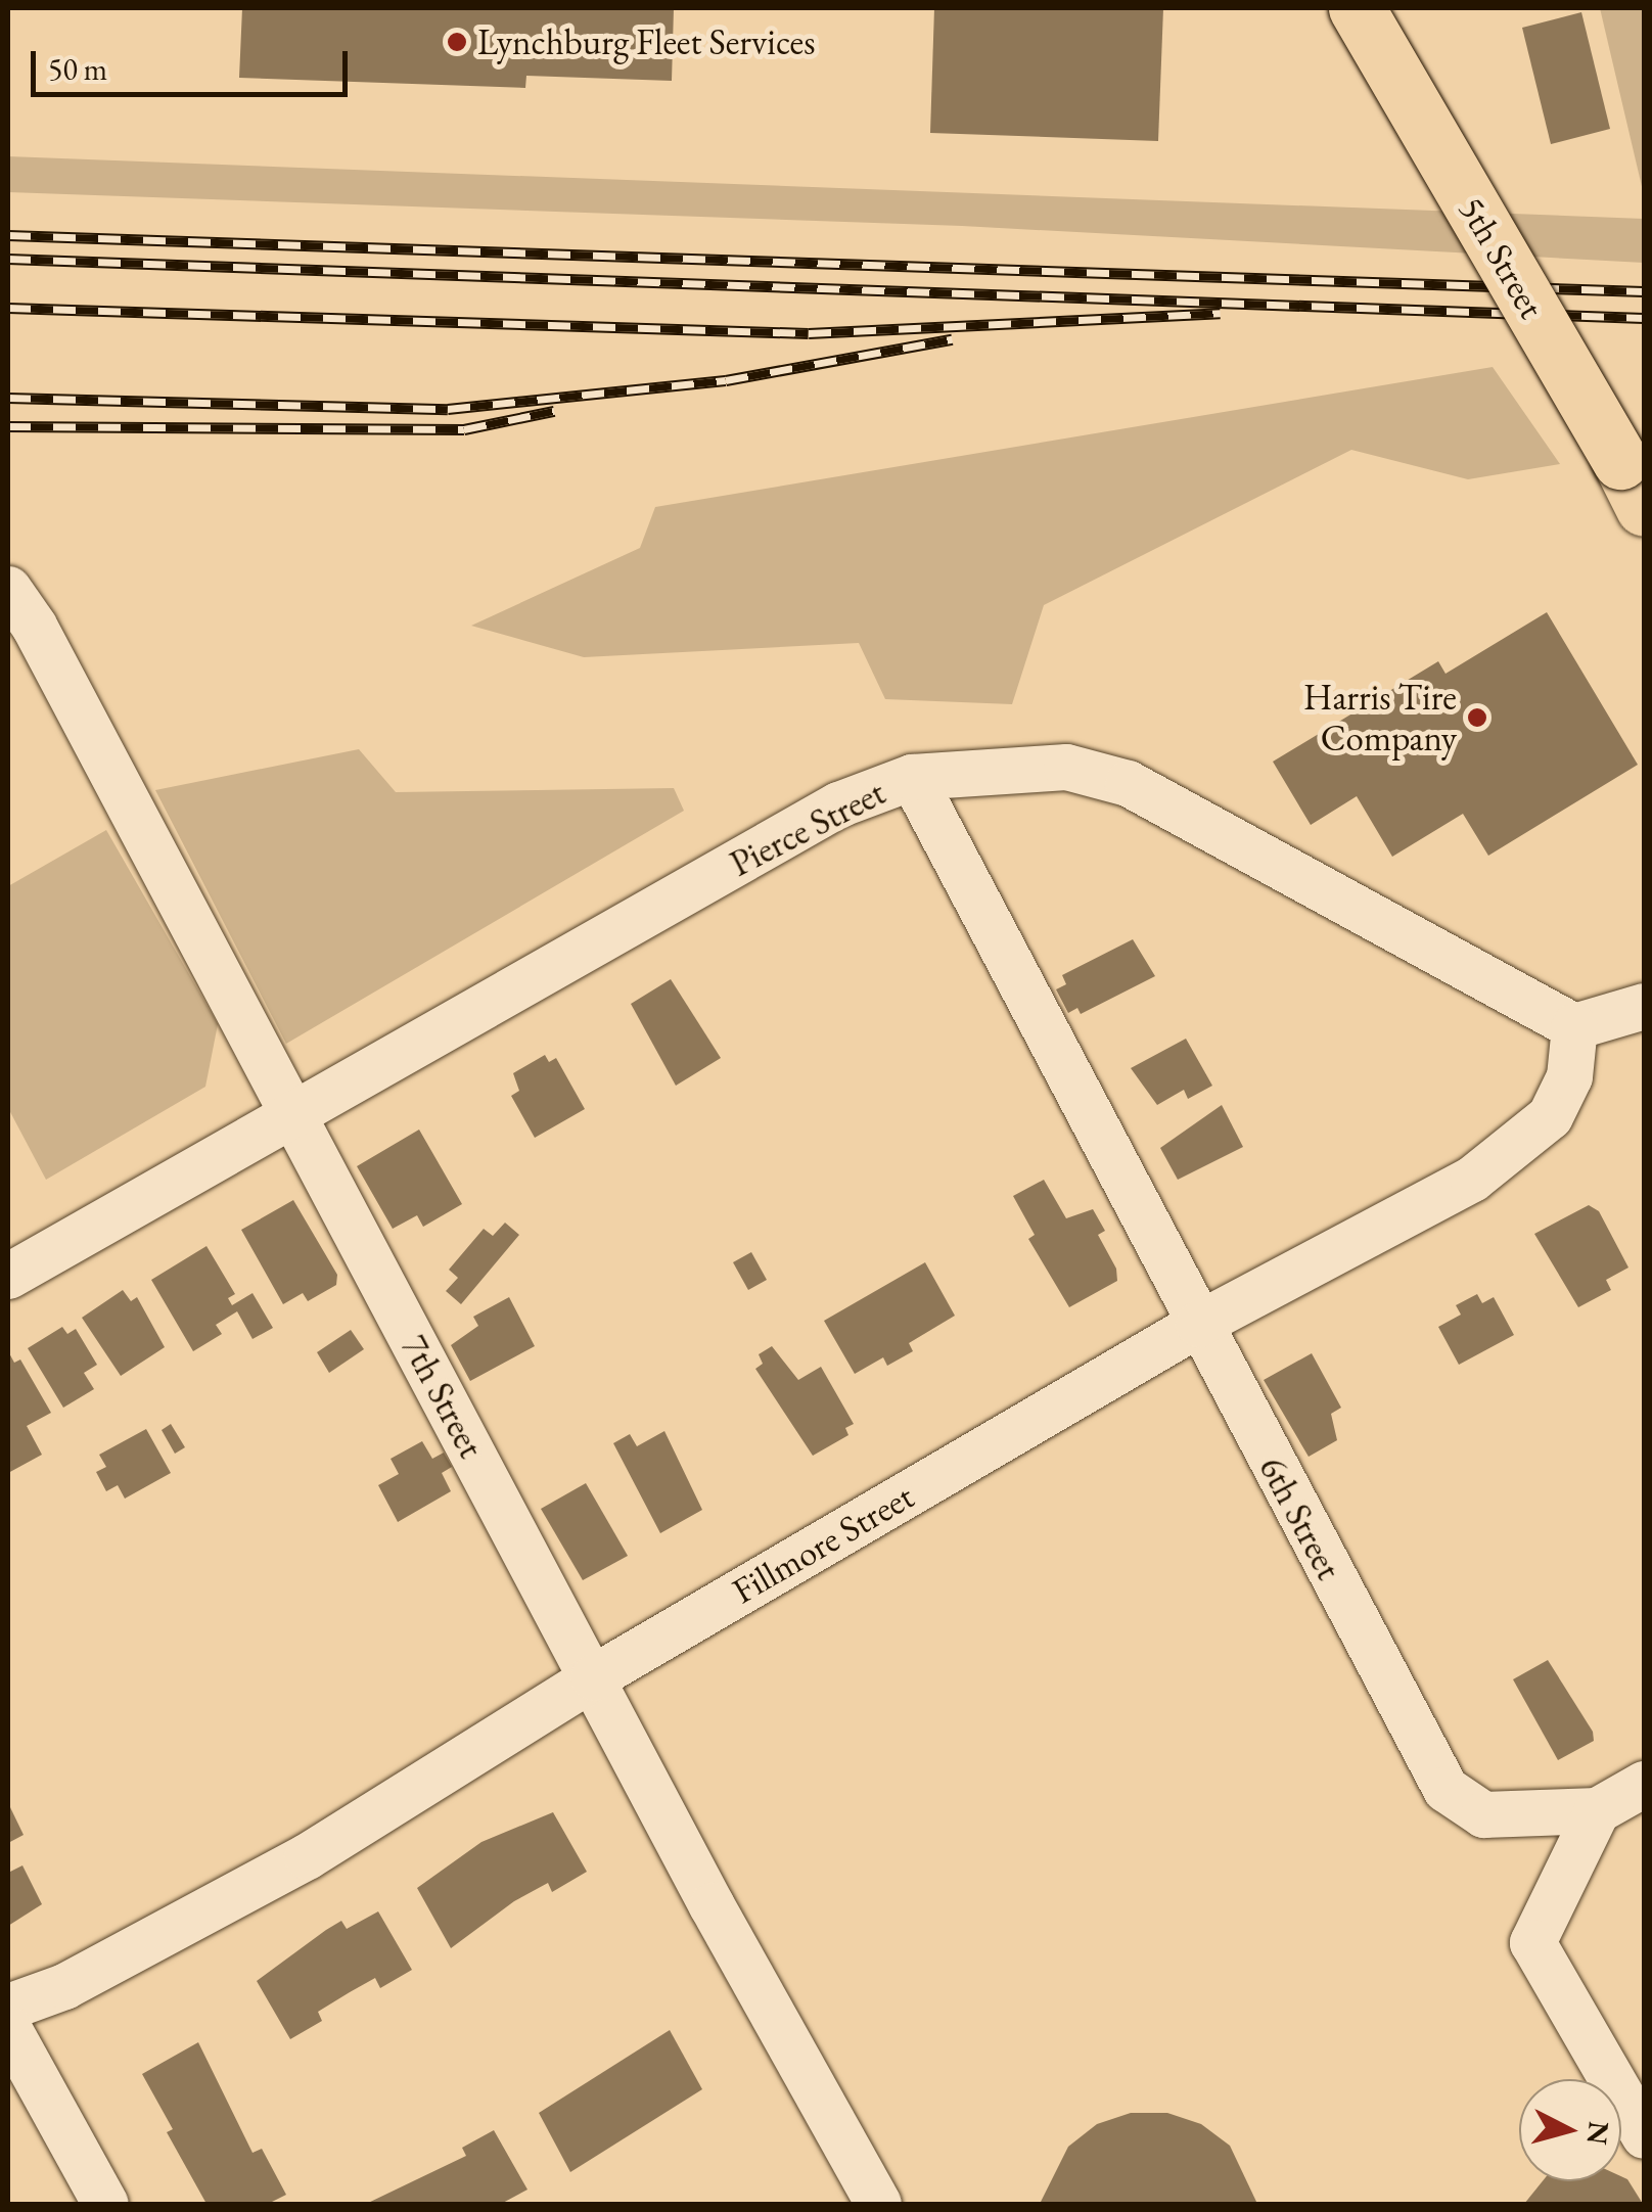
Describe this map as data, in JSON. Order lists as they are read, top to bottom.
{
  "streets": {
    "main road": ["5th Street"],
    "street": [
      "Pierce Street",
      "7th Street",
      "6th Street",
      "Fillmore Street"
    ]
  },
  "crossings": [
    ["Pierce Street", "7th Street"],
    ["Pierce Street", "6th Street"],
    ["Pierce Street", "Fillmore Street"],
    ["7th Street", "Fillmore Street"],
    ["6th Street", "Fillmore Street"]
  ],
  "places": ["Lynchburg Fleet Services", "Harris Tire Company"],
  "scale_bar": "50 m",
  "north": "right"
}
